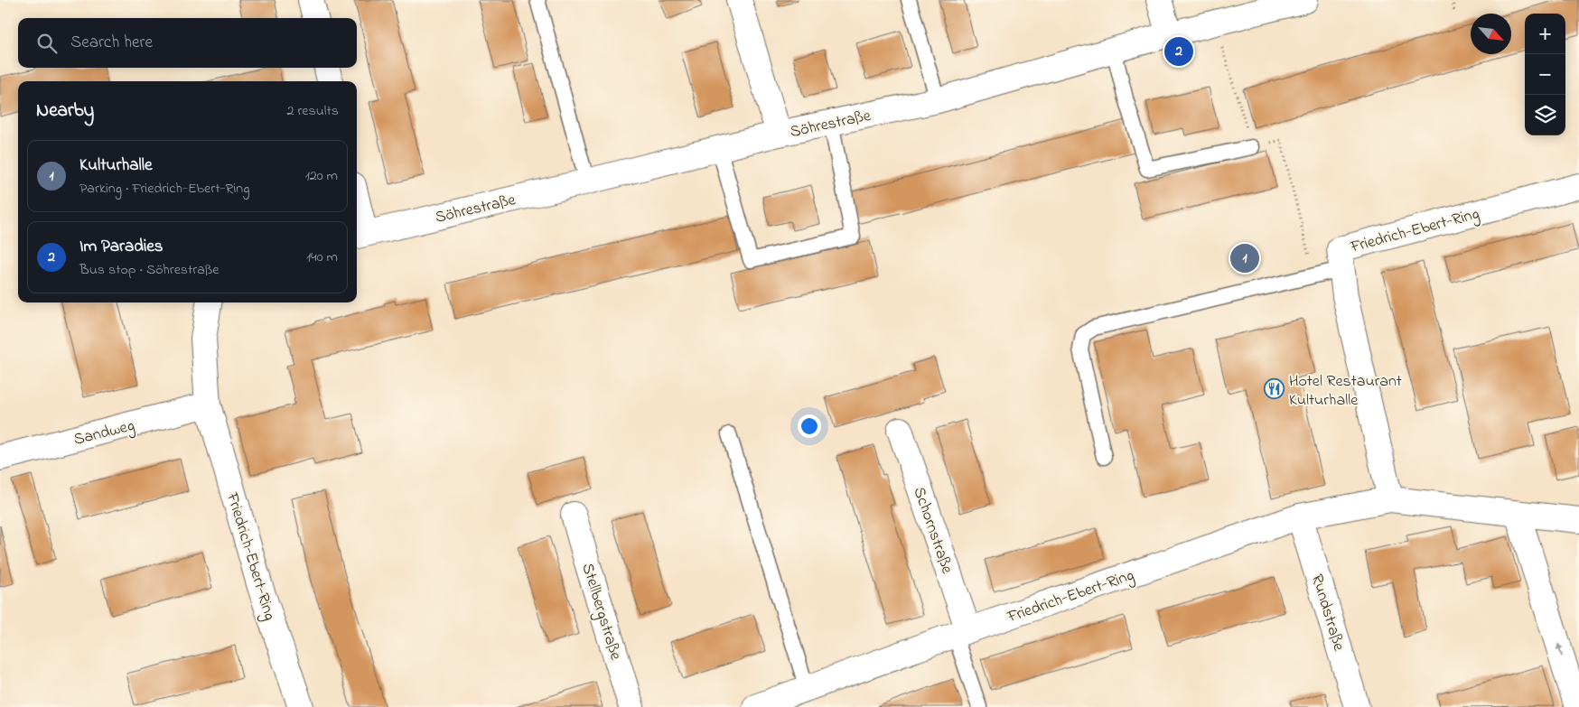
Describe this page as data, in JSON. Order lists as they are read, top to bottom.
{
  "streets": {
    "street": [
      "Söhrestraße",
      "Friedrich-Ebert-Ring",
      "Sandweg",
      "Schornstraße",
      "Stellbergstraße",
      "Rundstraße"
    ]
  },
  "crossings": [
    ["Friedrich-Ebert-Ring", "Sandweg"],
    ["Friedrich-Ebert-Ring", "Schornstraße"],
    ["Friedrich-Ebert-Ring", "Rundstraße"]
  ],
  "places": {
    "restaurant": ["Hotel Restaurant Kulturhalle"]
  },
  "north": "bottom right",
  "page": {
    "map_buttons": ["+", "−"],
    "search": "Search here",
    "pins": ["2", "1"],
    "heading": ["Nearby", "2 results"],
    "list": [
      {
        "mark": "1",
        "name": "Kulturhalle",
        "note": "Parking · Friedrich-Ebert-Ring",
        "value": "120 m"
      },
      {
        "mark": "2",
        "name": "Im Paradies",
        "note": "Bus stop · Söhrestraße",
        "value": "140 m"
      }
    ]
  }
}
